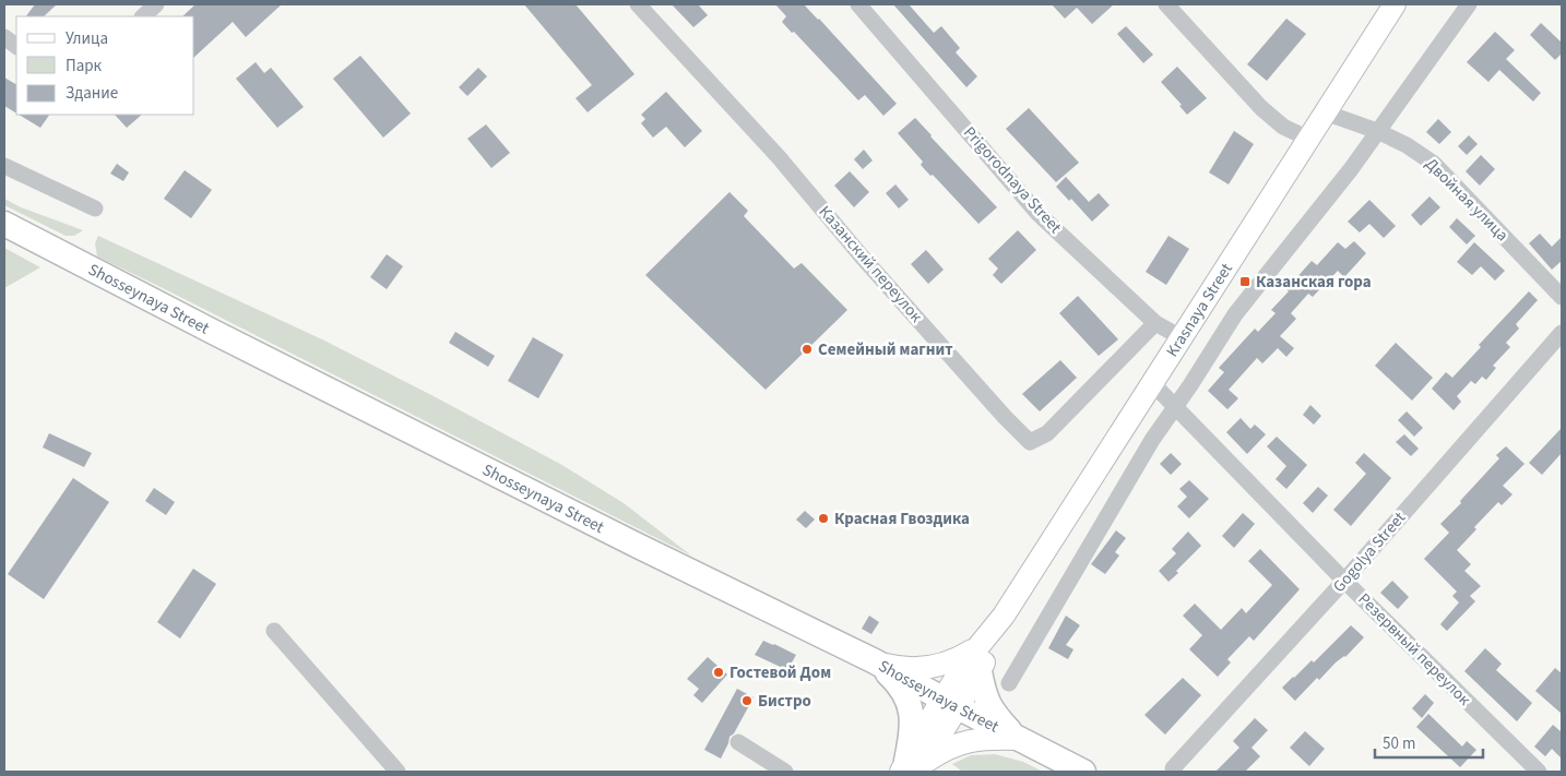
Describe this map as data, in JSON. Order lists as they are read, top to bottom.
{
  "streets": {
    "highway": ["Shosseynaya Street"],
    "main road": ["Krasnaya Street"],
    "street": [
      "Prigorodnaya Street",
      "Двойная улица",
      "Казанский переулок",
      "Gogolya Street",
      "Резервный переулок"
    ]
  },
  "crossings": [
    ["Prigorodnaya Street", "Казанский переулок"],
    ["Prigorodnaya Street", "Krasnaya Street"],
    ["Двойная улица", "Krasnaya Street"],
    ["Shosseynaya Street", "Krasnaya Street"],
    ["Krasnaya Street", "Резервный переулок"],
    ["Gogolya Street", "Резервный переулок"]
  ],
  "places": {
    "transit": ["Казанская гора"],
    "other": [
      "Семейный магнит",
      "Красная Гвоздика",
      "Гостевой Дом",
      "Бистро"
    ]
  },
  "legend": ["Улица", "Парк", "Здание"],
  "scale_bar": "50 m"
}
